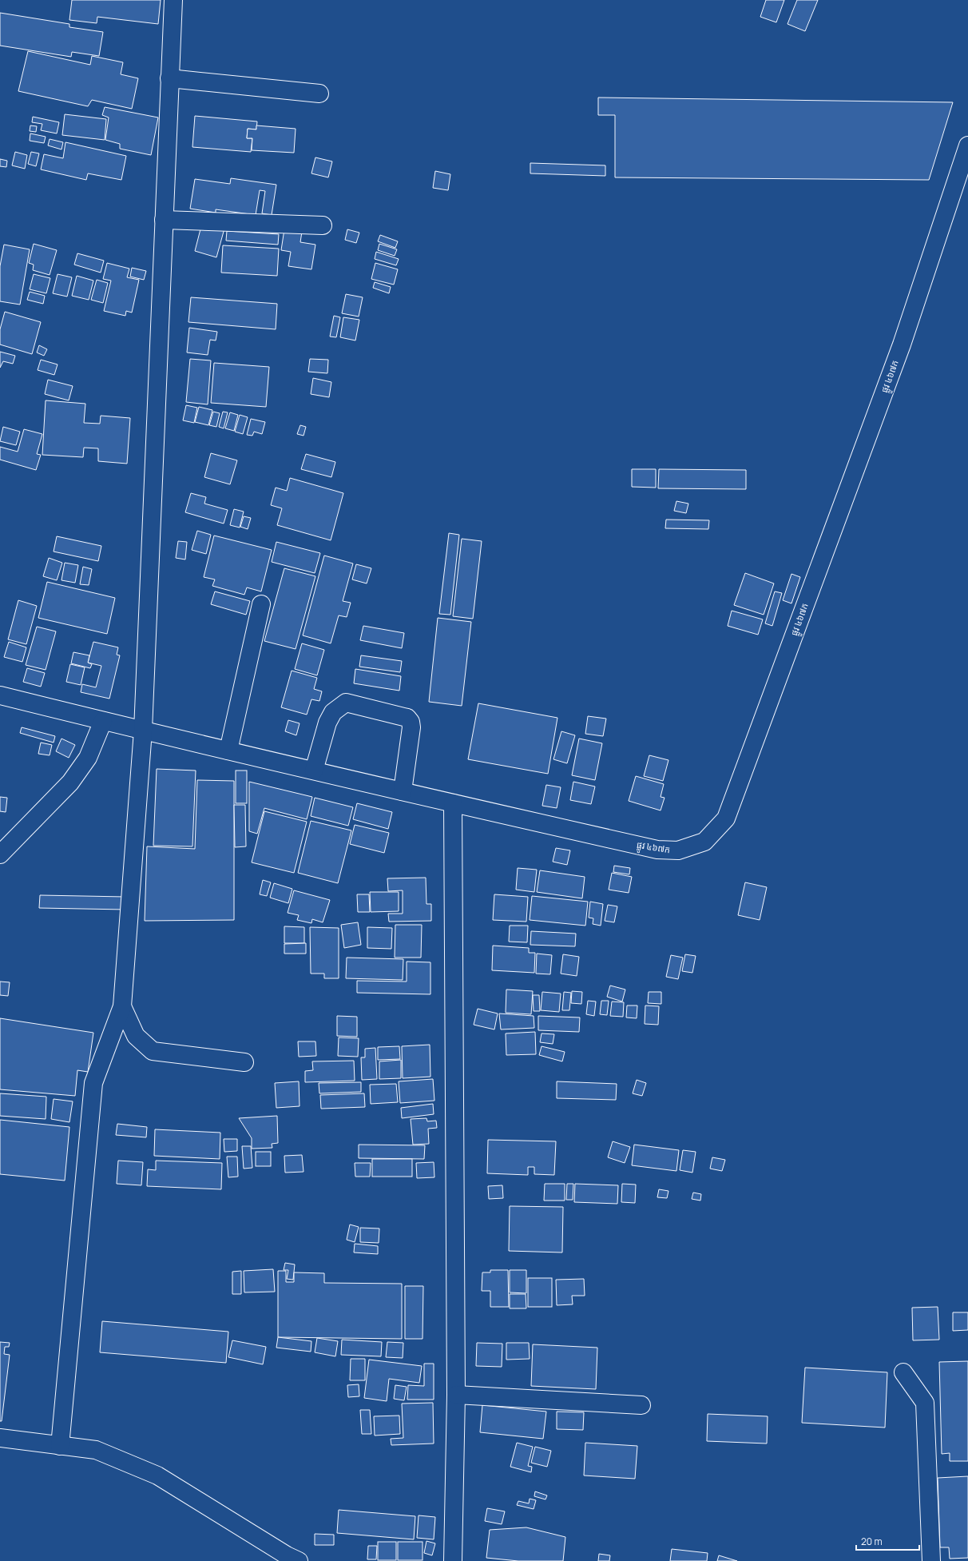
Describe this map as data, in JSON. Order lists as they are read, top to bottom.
{
  "streets": {
    "street": ["ផ្លូវ ៤៦៧ក"]
  },
  "scale_bar": "20 m"
}
